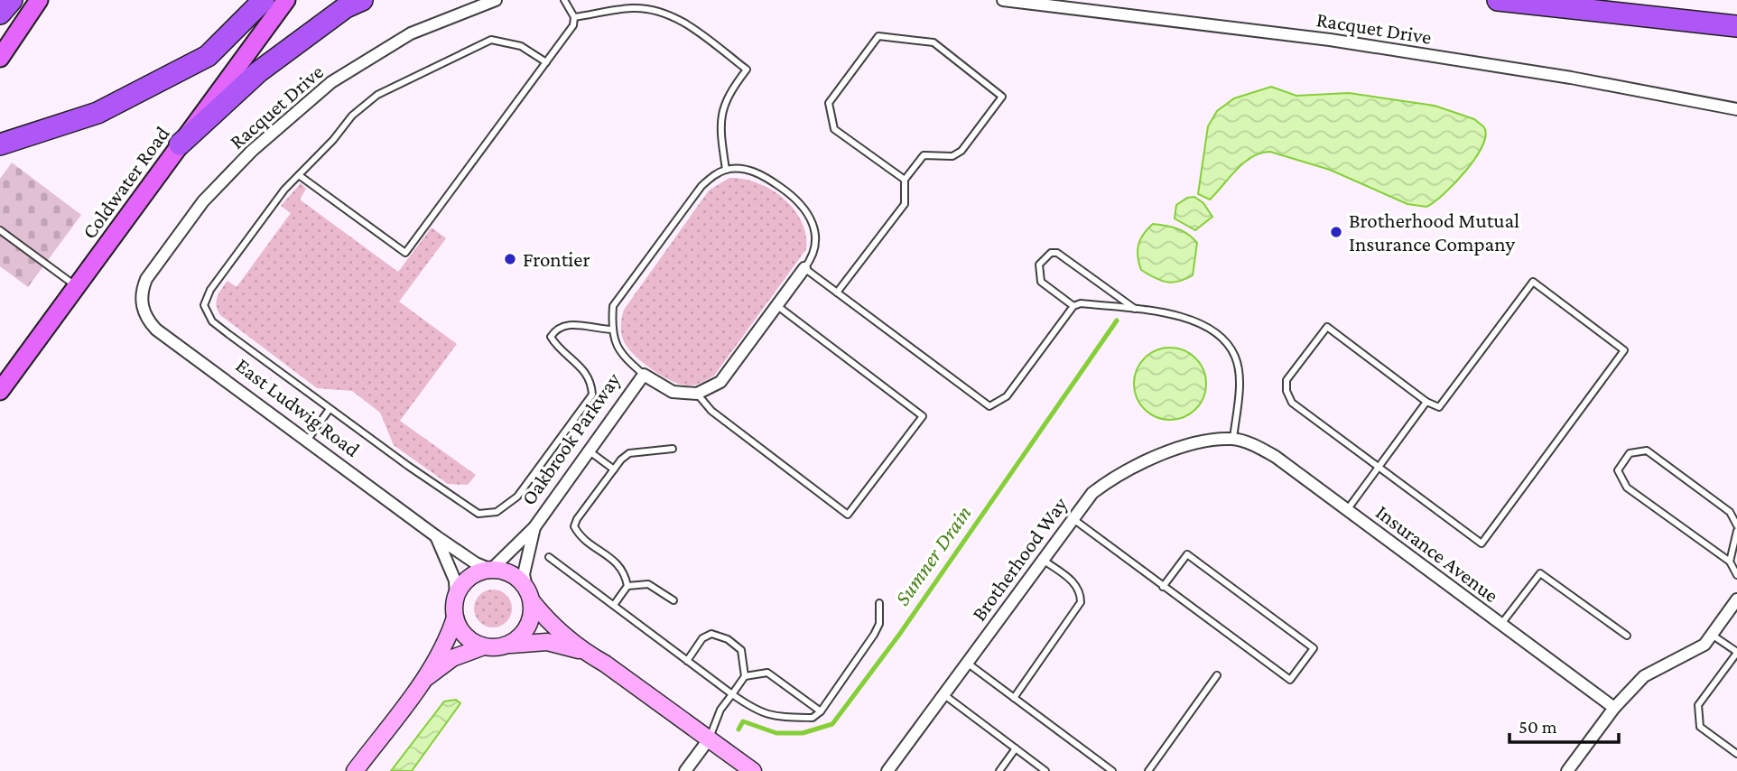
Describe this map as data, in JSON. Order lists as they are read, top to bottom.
{
  "streets": {
    "main road": ["Coldwater Road"],
    "street": [
      "Racquet Drive",
      "East Ludwig Road",
      "Oakbrook Parkway",
      "Insurance Avenue",
      "Brotherhood Way"
    ]
  },
  "crossings": [
    ["Racquet Drive", "East Ludwig Road"],
    ["East Ludwig Road", "Oakbrook Parkway"],
    ["Insurance Avenue", "Brotherhood Way"]
  ],
  "water": ["Sumner Drain"],
  "places": ["Brotherhood Mutual Insurance Company", "Frontier"],
  "scale_bar": "50 m"
}
